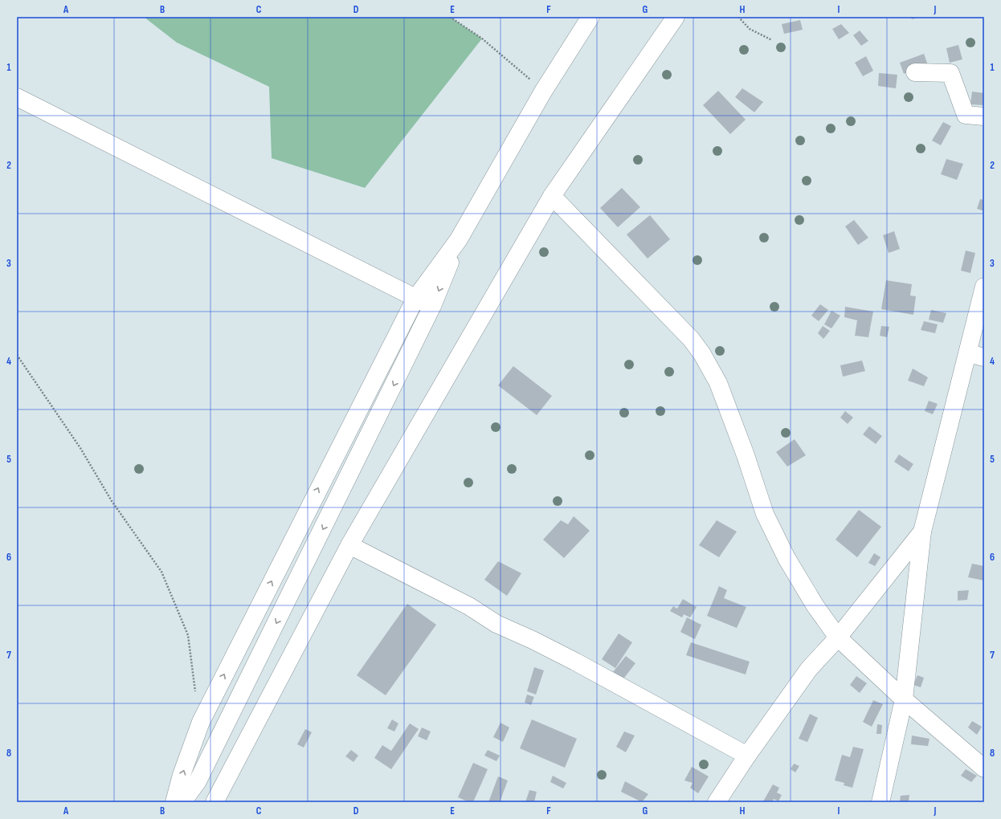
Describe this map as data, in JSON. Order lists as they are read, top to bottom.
{
  "grid": {
    "columns": [
      "A",
      "B",
      "C",
      "D",
      "E",
      "F",
      "G",
      "H",
      "I",
      "J"
    ],
    "rows": [
      "1",
      "2",
      "3",
      "4",
      "5",
      "6",
      "7",
      "8"
    ]
  }
}
